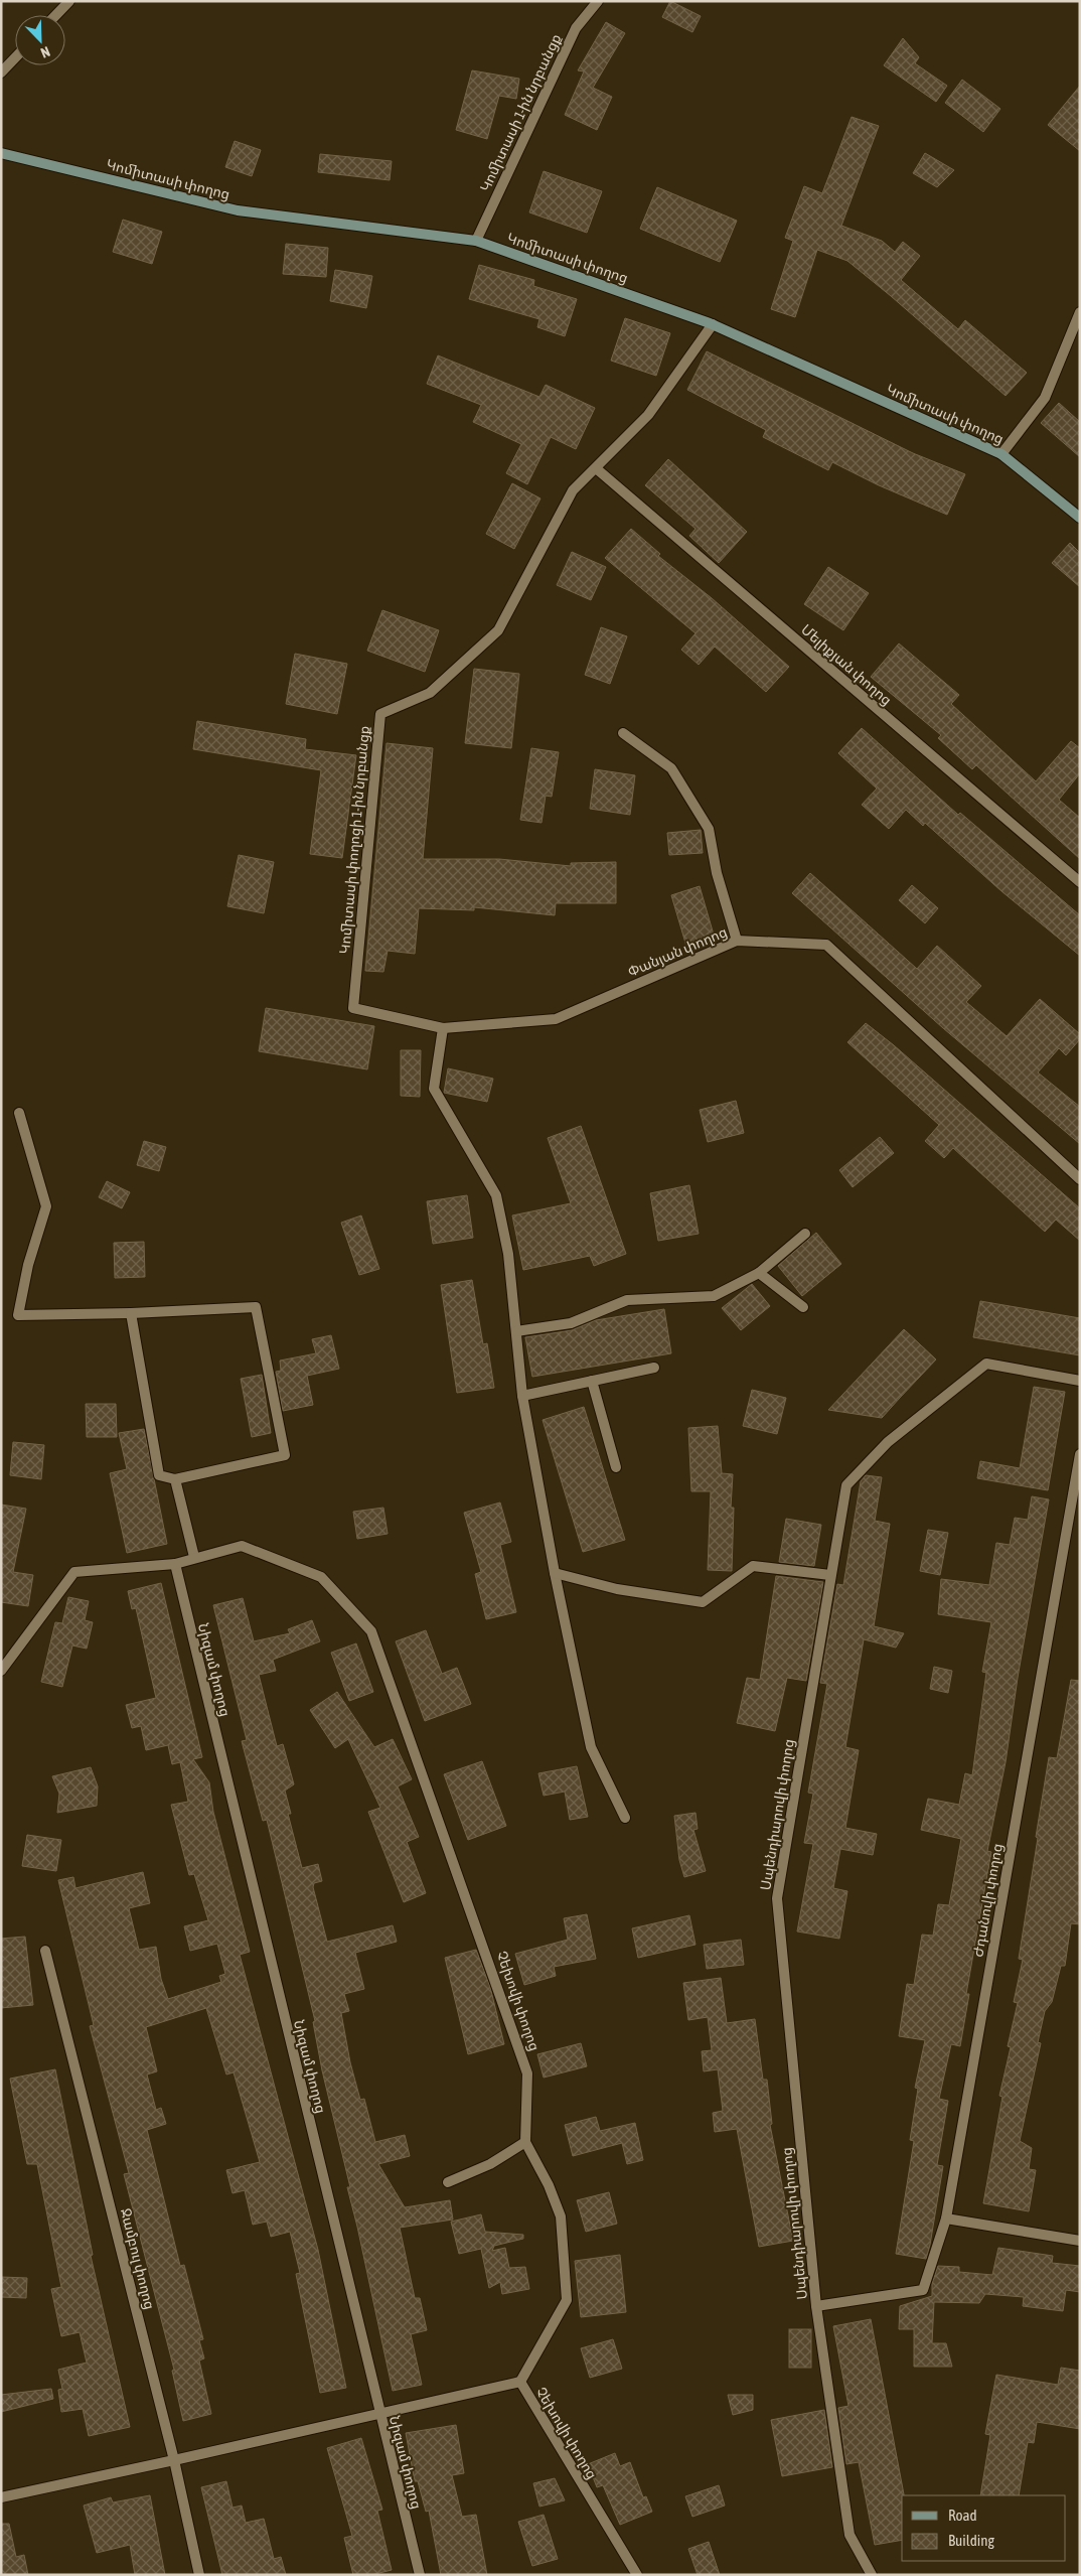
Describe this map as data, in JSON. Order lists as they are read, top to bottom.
{
  "streets": {
    "main road": ["Կոմիտասի փողոց"],
    "street": [
      "Կոմիտասի 1-ին նրբանցք",
      "Մելիքյան փողոց",
      "Կոմիտասի փողոցի 1-ին նրբանցք",
      "Փանյան փողոց",
      "Նիզամ փողոց",
      "Սպենդիարովի փողոց",
      "Ժդանովի փողոց",
      "Չեխովի փողոց",
      "Ջամբուլ փողոց"
    ]
  },
  "crossings": [
    ["Կոմիտասի 1-ին նրբանցք", "Կոմիտասի փողոց"],
    ["Կոմիտասի փողոց", "Կոմիտասի փողոցի 1-ին նրբանցք"],
    ["Մելիքյան փողոց", "Կոմիտասի փողոցի 1-ին նրբանցք"],
    ["Կոմիտասի փողոցի 1-ին նրբանցք", "Փանյան փողոց"],
    ["Նիզամ փողոց", "Չեխովի փողոց"],
    ["Սպենդիարովի փողոց", "Ժդանովի փողոց"]
  ],
  "legend": ["Road", "Building"],
  "north": "bottom right"
}
